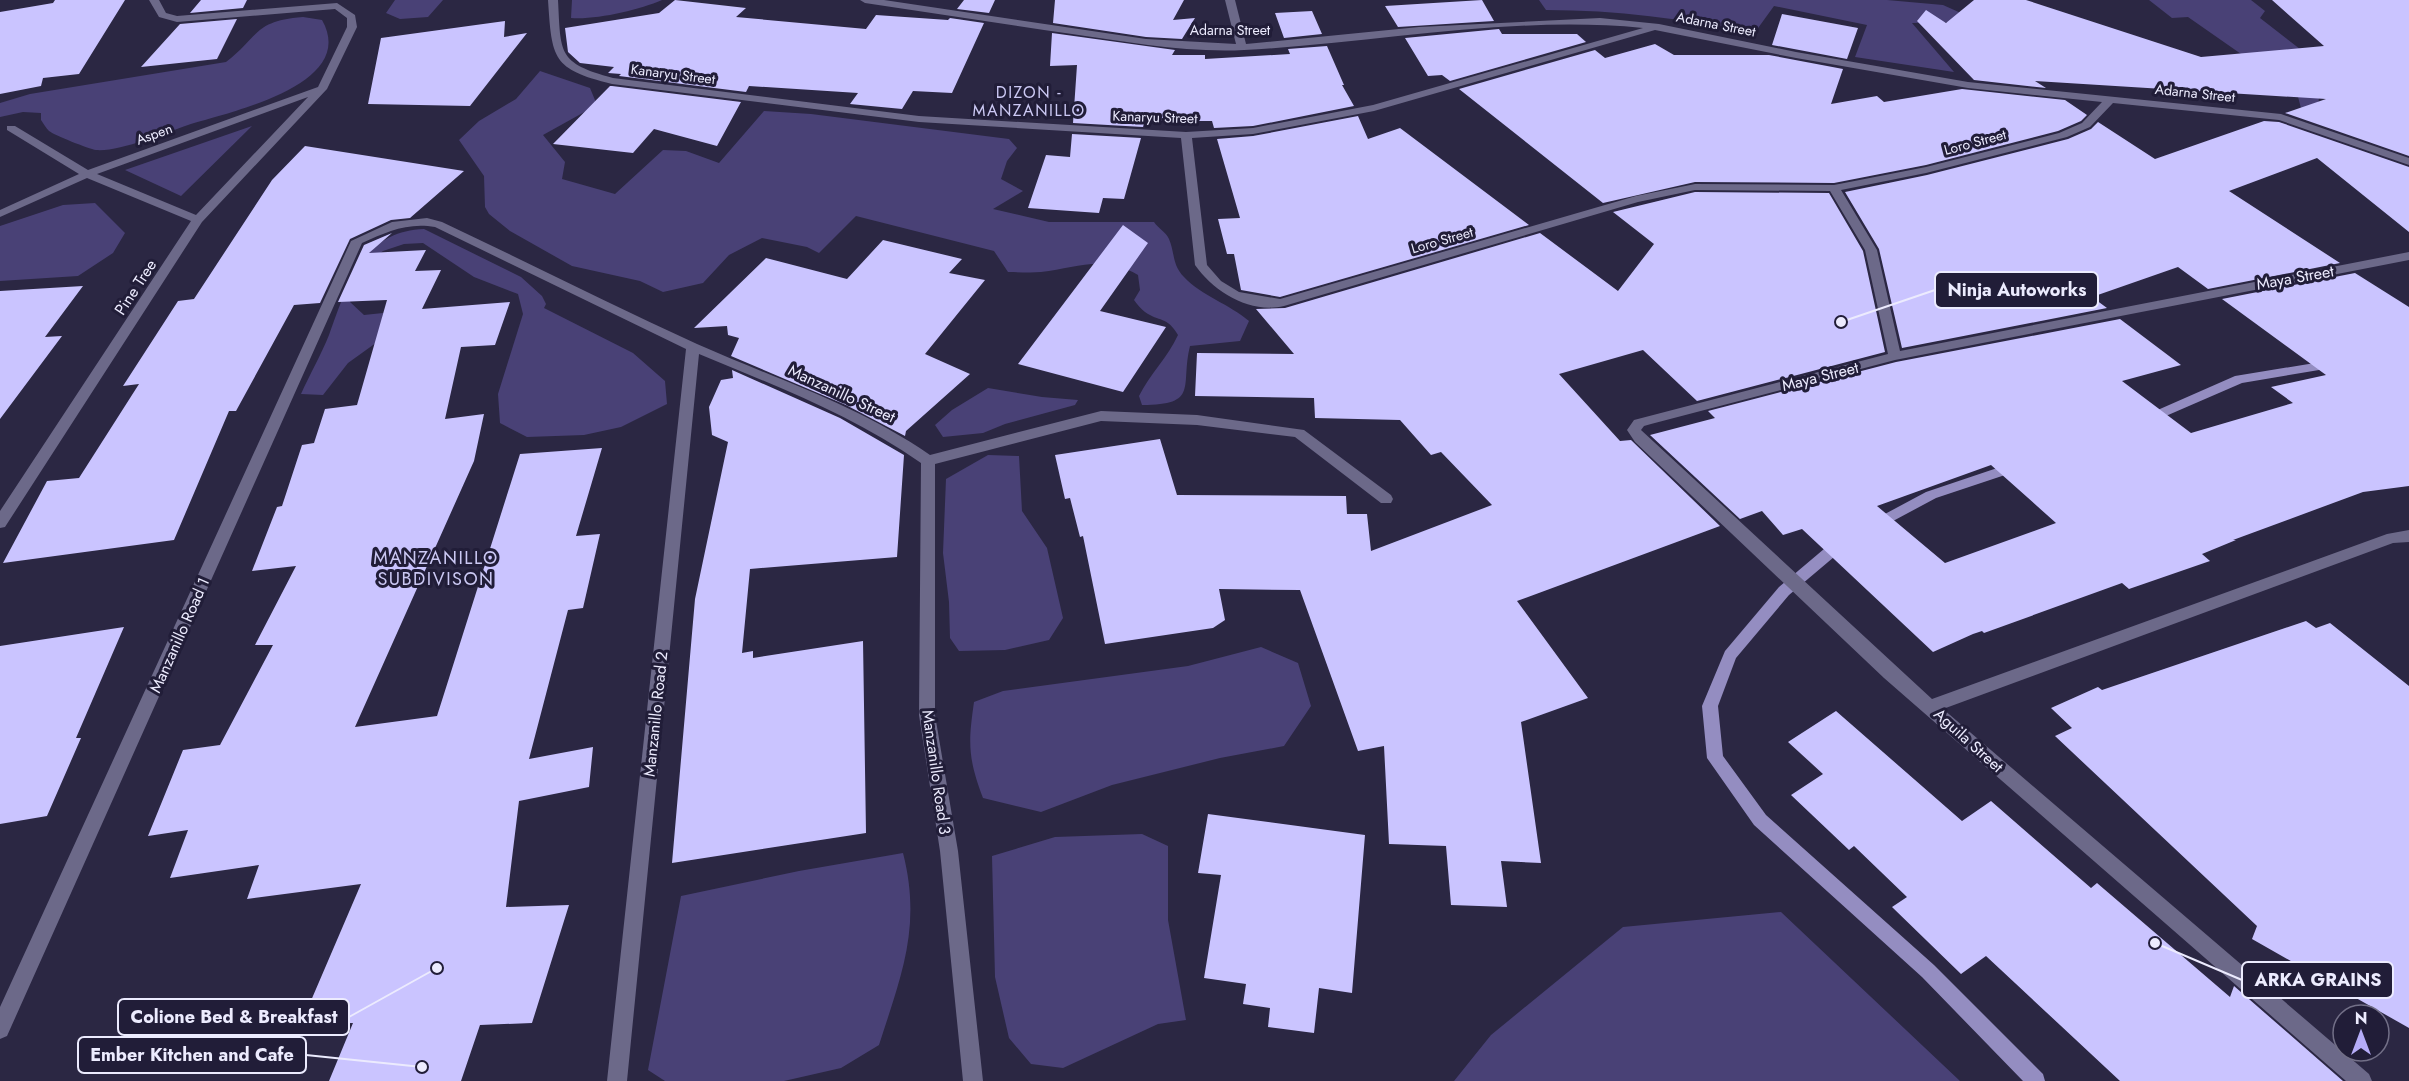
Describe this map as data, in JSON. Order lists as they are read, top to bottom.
{
  "streets": {
    "street": [
      "Adarna Street",
      "Kanaryu Street",
      "Aspen",
      "Loro Street",
      "Maya Street",
      "Pine Tree",
      "Manzanillo Street",
      "Manzanillo Road 1",
      "Manzanillo Road 2",
      "Aguila Street",
      "Manzanillo Road 3"
    ]
  },
  "crossings": [
    ["Adarna Street", "Kanaryu Street"],
    ["Adarna Street", "Loro Street"],
    ["Kanaryu Street", "Loro Street"],
    ["Aspen", "Pine Tree"],
    ["Maya Street", "Aguila Street"],
    ["Manzanillo Street", "Manzanillo Road 1"],
    ["Manzanillo Street", "Manzanillo Road 2"],
    ["Manzanillo Street", "Manzanillo Road 3"]
  ],
  "districts": ["DIZON - MANZANILLO", "MANZANILLO SUBDIVISON"],
  "places": [
    "Ninja Autoworks",
    "ARKA GRAINS",
    "Colione Bed & Breakfast",
    "Ember Kitchen and Cafe"
  ],
  "north": "top"
}
